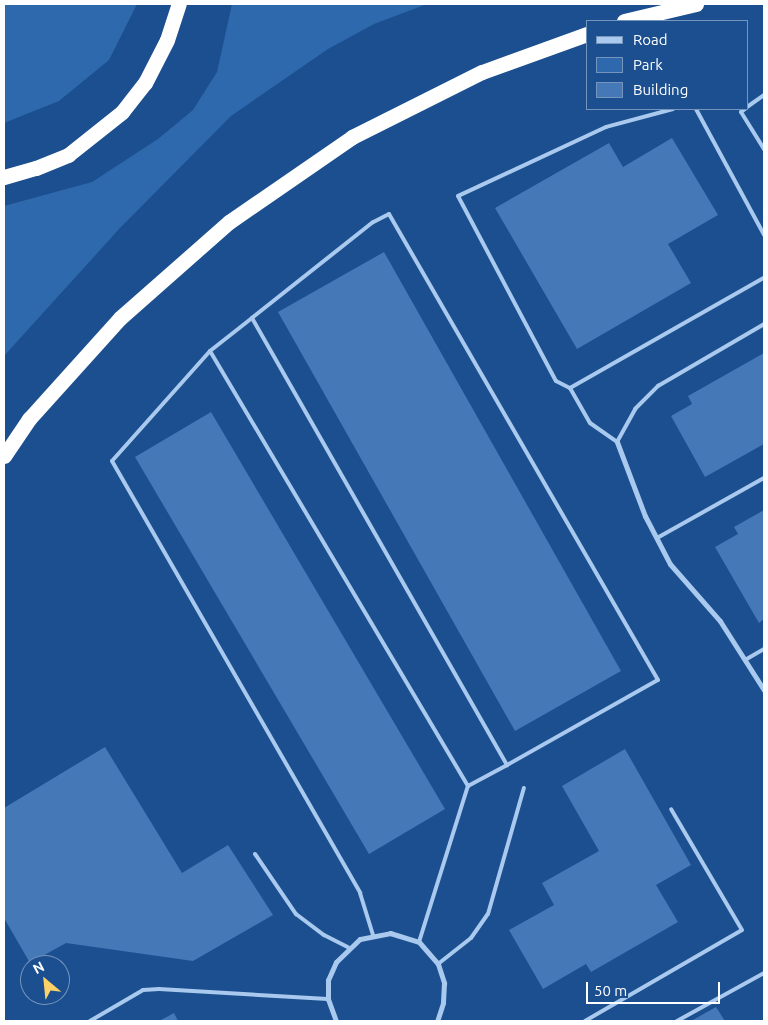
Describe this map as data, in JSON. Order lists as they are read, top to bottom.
{
  "legend": ["Road", "Park", "Building"],
  "scale_bar": "50 m",
  "north": "top left"
}
